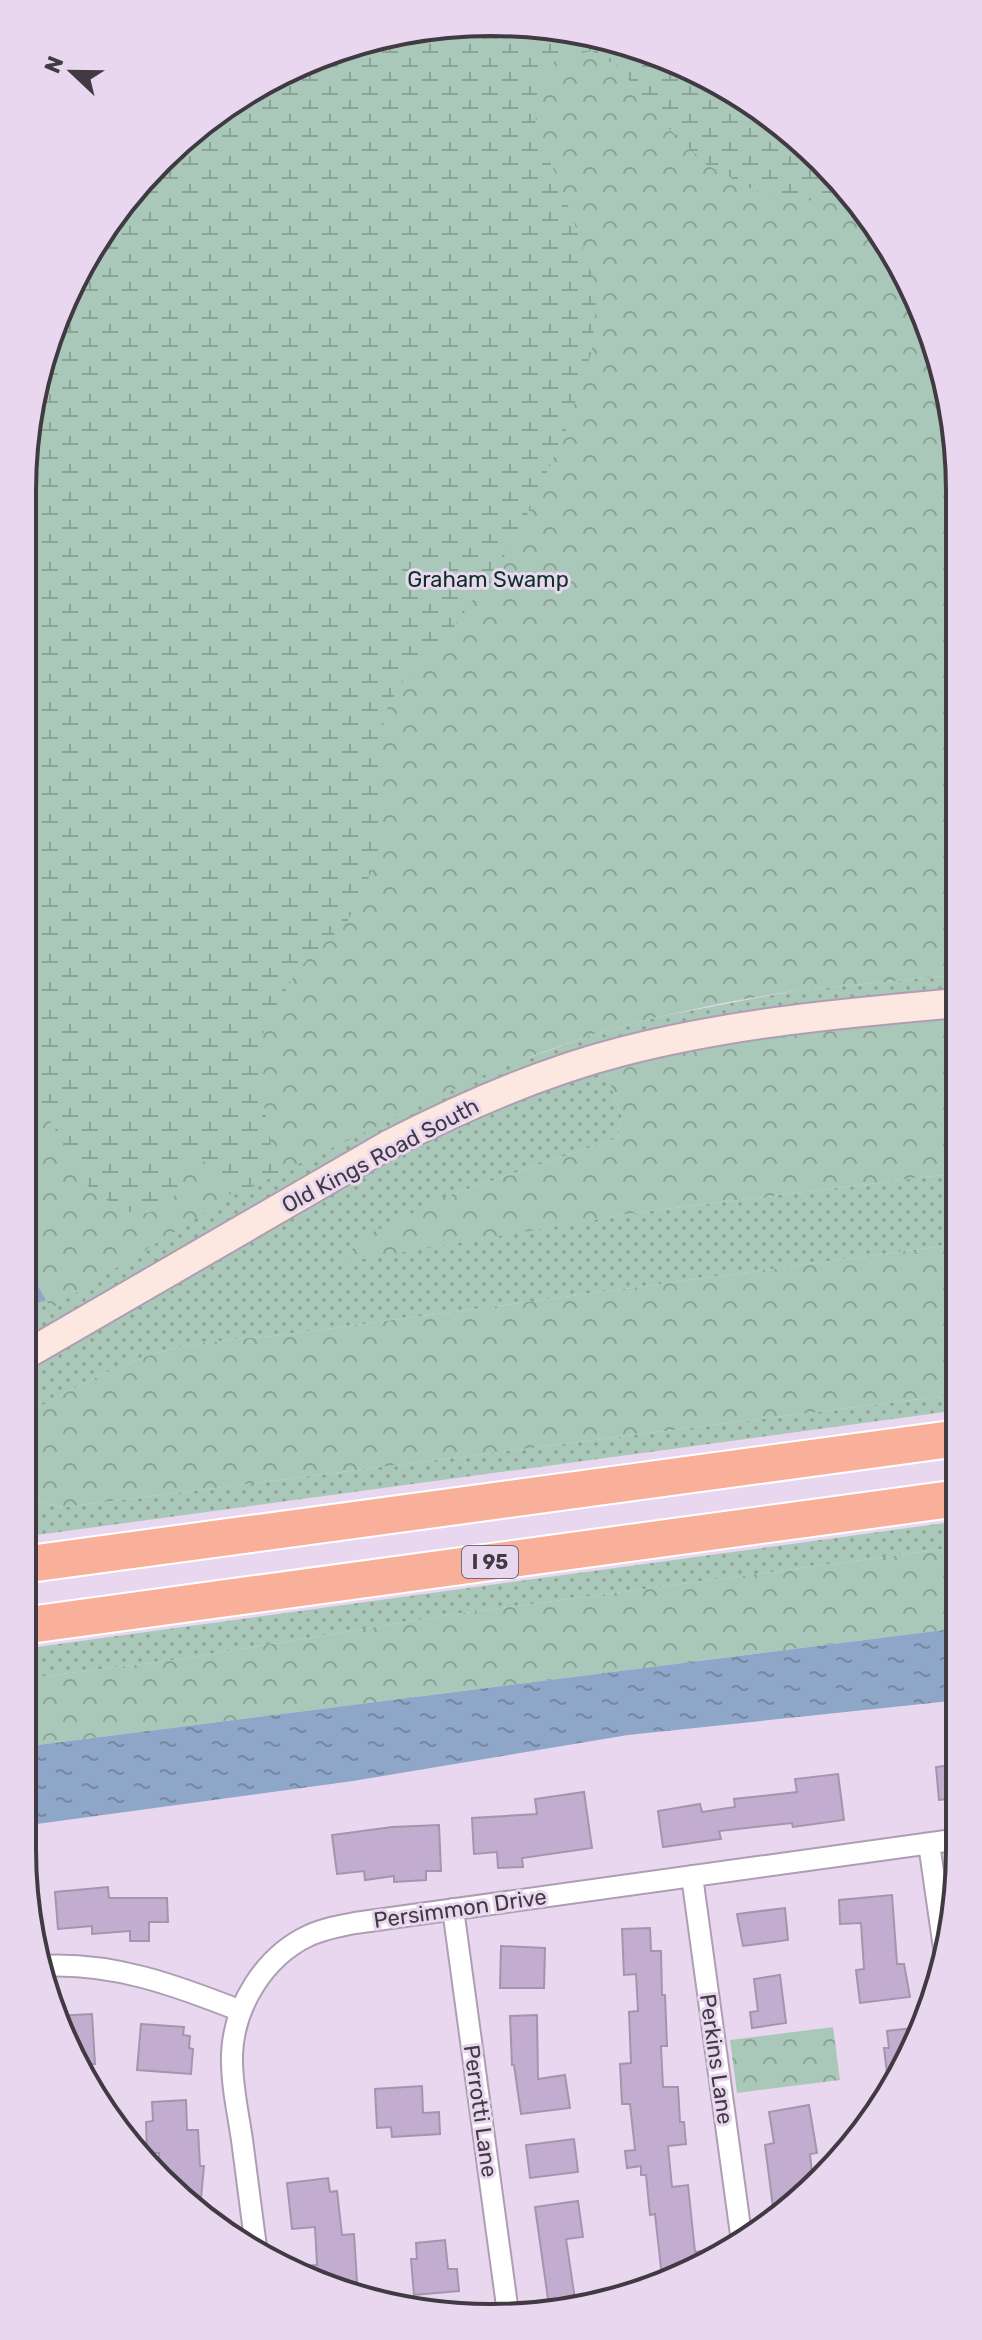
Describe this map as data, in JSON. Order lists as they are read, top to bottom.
{
  "streets": {
    "highway": ["I 95"],
    "street": [
      "Old Kings Road South",
      "Persimmon Drive",
      "Perkins Lane",
      "Perrotti Lane"
    ]
  },
  "crossings": [
    ["Persimmon Drive", "Perkins Lane"],
    ["Persimmon Drive", "Perrotti Lane"]
  ],
  "parks": ["Graham Swamp"],
  "north": "left"
}
